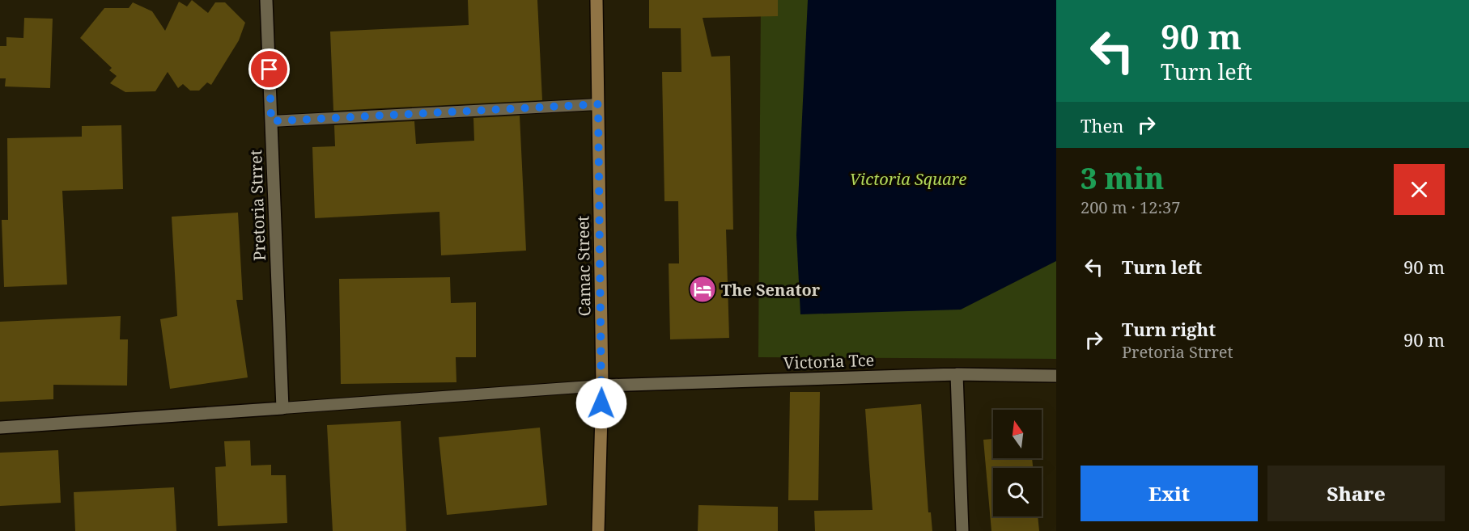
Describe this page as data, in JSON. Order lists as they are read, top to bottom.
{
  "streets": {
    "main road": ["Camac Street"],
    "street": ["Pretoria Strret", "Victoria Tce"]
  },
  "crossings": [
    ["Camac Street", "Victoria Tce"]
  ],
  "parks": ["Victoria Square"],
  "places": {
    "hotel": ["The Senator"]
  },
  "north": "top",
  "page": {
    "turn": ["90 m", "Turn left"],
    "then": "Then",
    "heading": ["3 min", "200 m · 12:37"],
    "list": [
      {
        "name": "Turn left",
        "value": "90 m"
      },
      {
        "name": "Turn right",
        "note": "Pretoria Strret",
        "value": "90 m"
      }
    ],
    "buttons": ["Exit", "Share"]
  }
}
